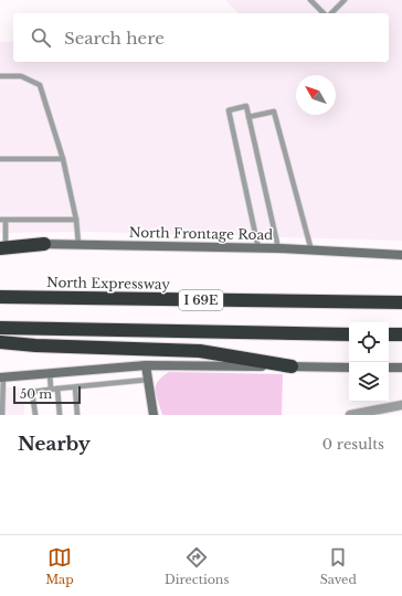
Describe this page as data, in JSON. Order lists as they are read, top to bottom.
{
  "streets": {
    "highway": ["North Expressway", "I 69E"],
    "main road": ["North Frontage Road"]
  },
  "scale_bar": "50 m",
  "north": "top left",
  "page": {
    "search": "Search here",
    "scale": "50 m",
    "heading": ["Nearby", "0 results"],
    "nav": ["Map", "Directions", "Saved"]
  }
}
